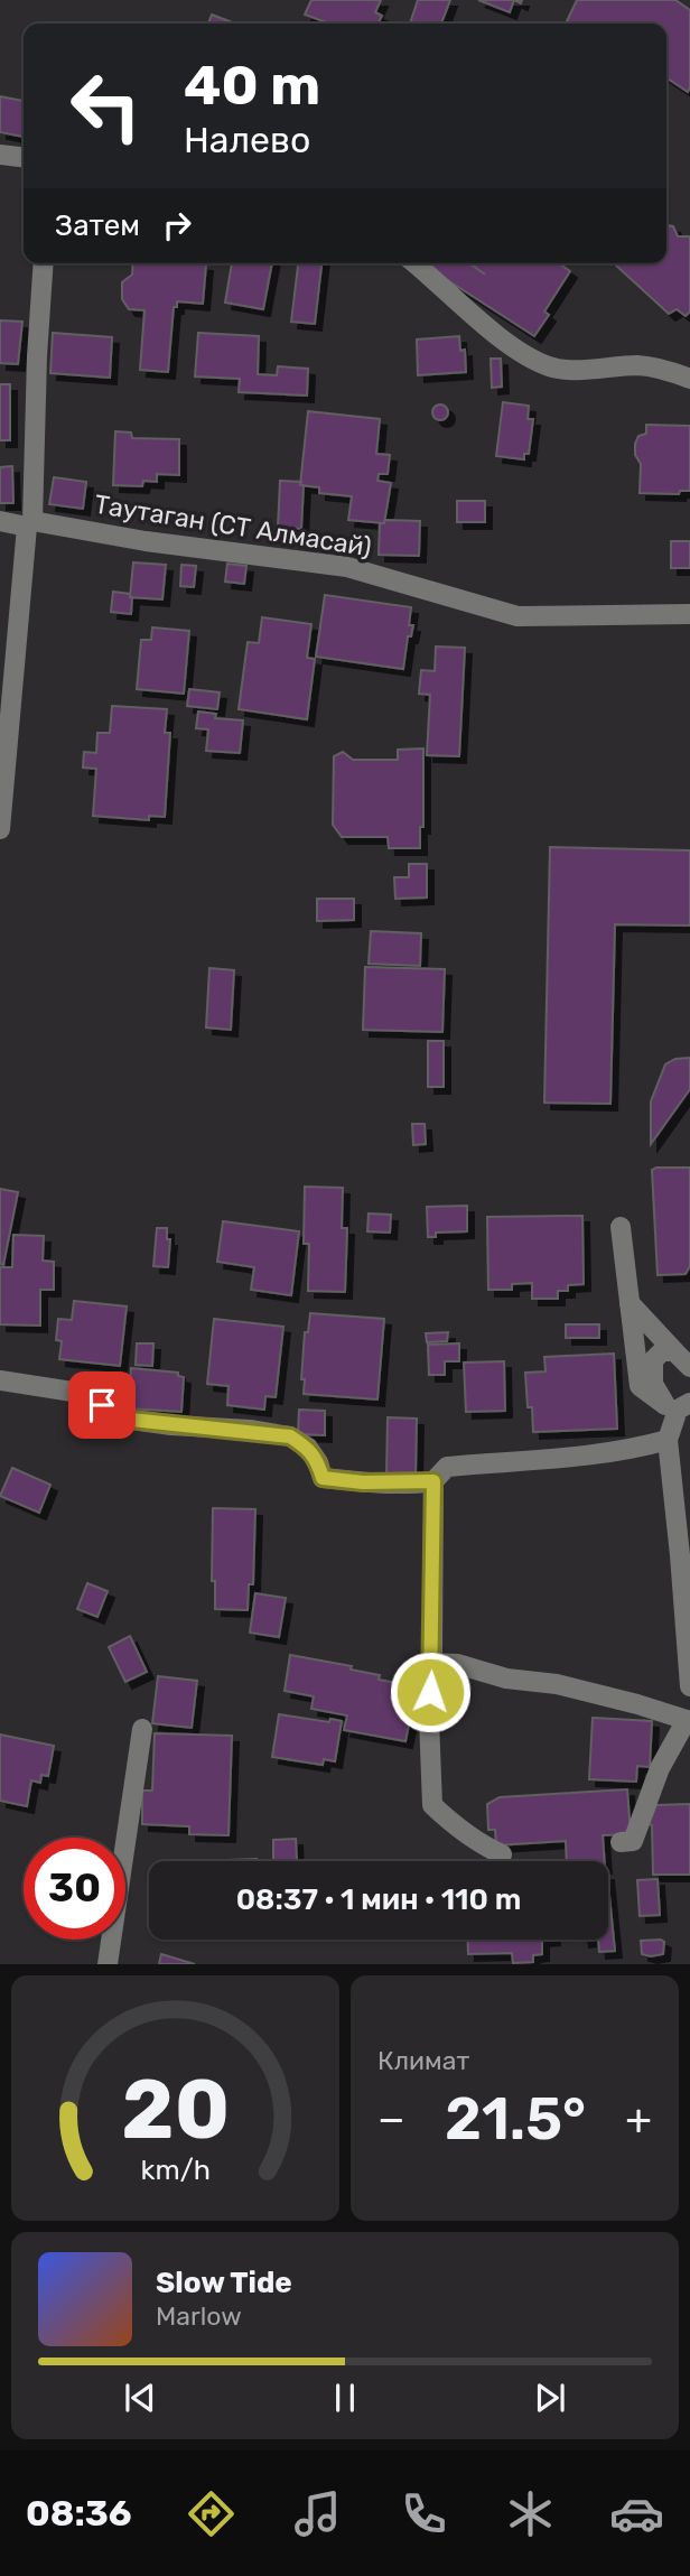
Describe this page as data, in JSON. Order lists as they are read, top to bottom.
{
  "streets": {
    "street": ["Таутаган (СТ Алмасай)"]
  },
  "page": {
    "turn": ["40 m", "Налево"],
    "then": "Затем",
    "limit": "30",
    "trip": "08:37 · 1 мин · 110 m",
    "tile": "Климат",
    "heat": ["−", "21.5°", "+"],
    "song": ["Slow Tide", "Marlow"],
    "tabs": "08:36",
    "gauge": ["20", "km/h"]
  }
}
